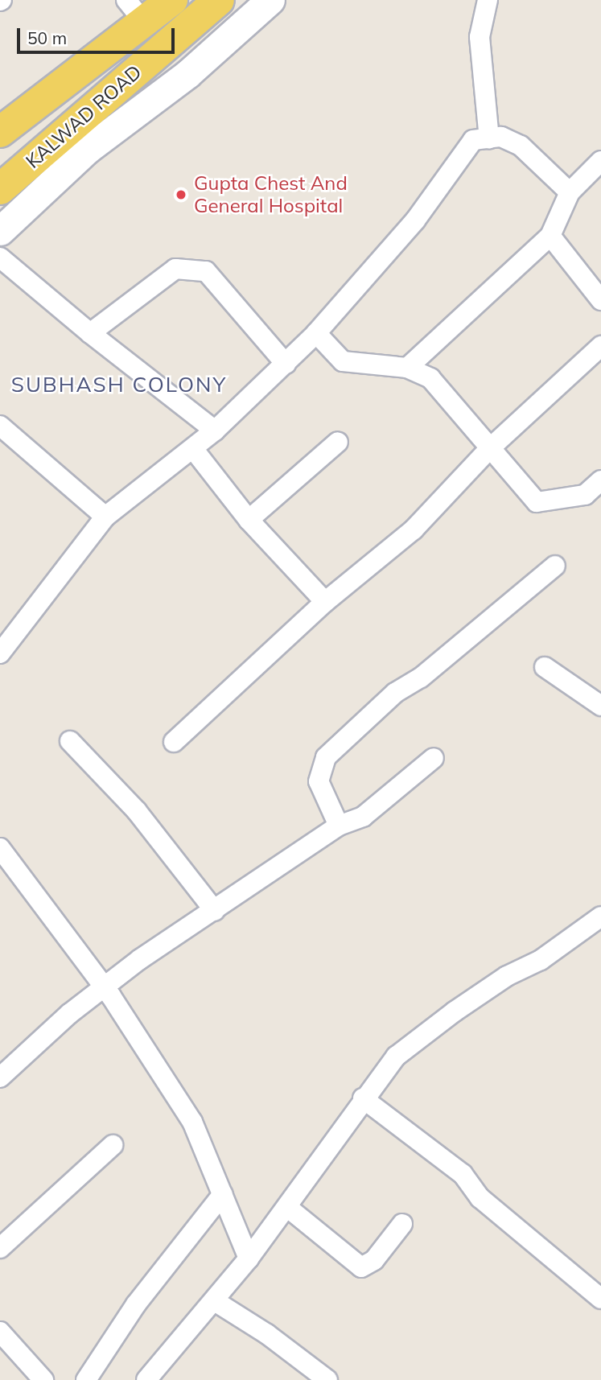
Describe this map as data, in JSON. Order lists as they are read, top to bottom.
{
  "streets": {
    "main road": ["KALWAD ROAD"]
  },
  "districts": ["SUBHASH COLONY"],
  "places": ["Gupta Chest And General Hospital"],
  "scale_bar": "50 m"
}
